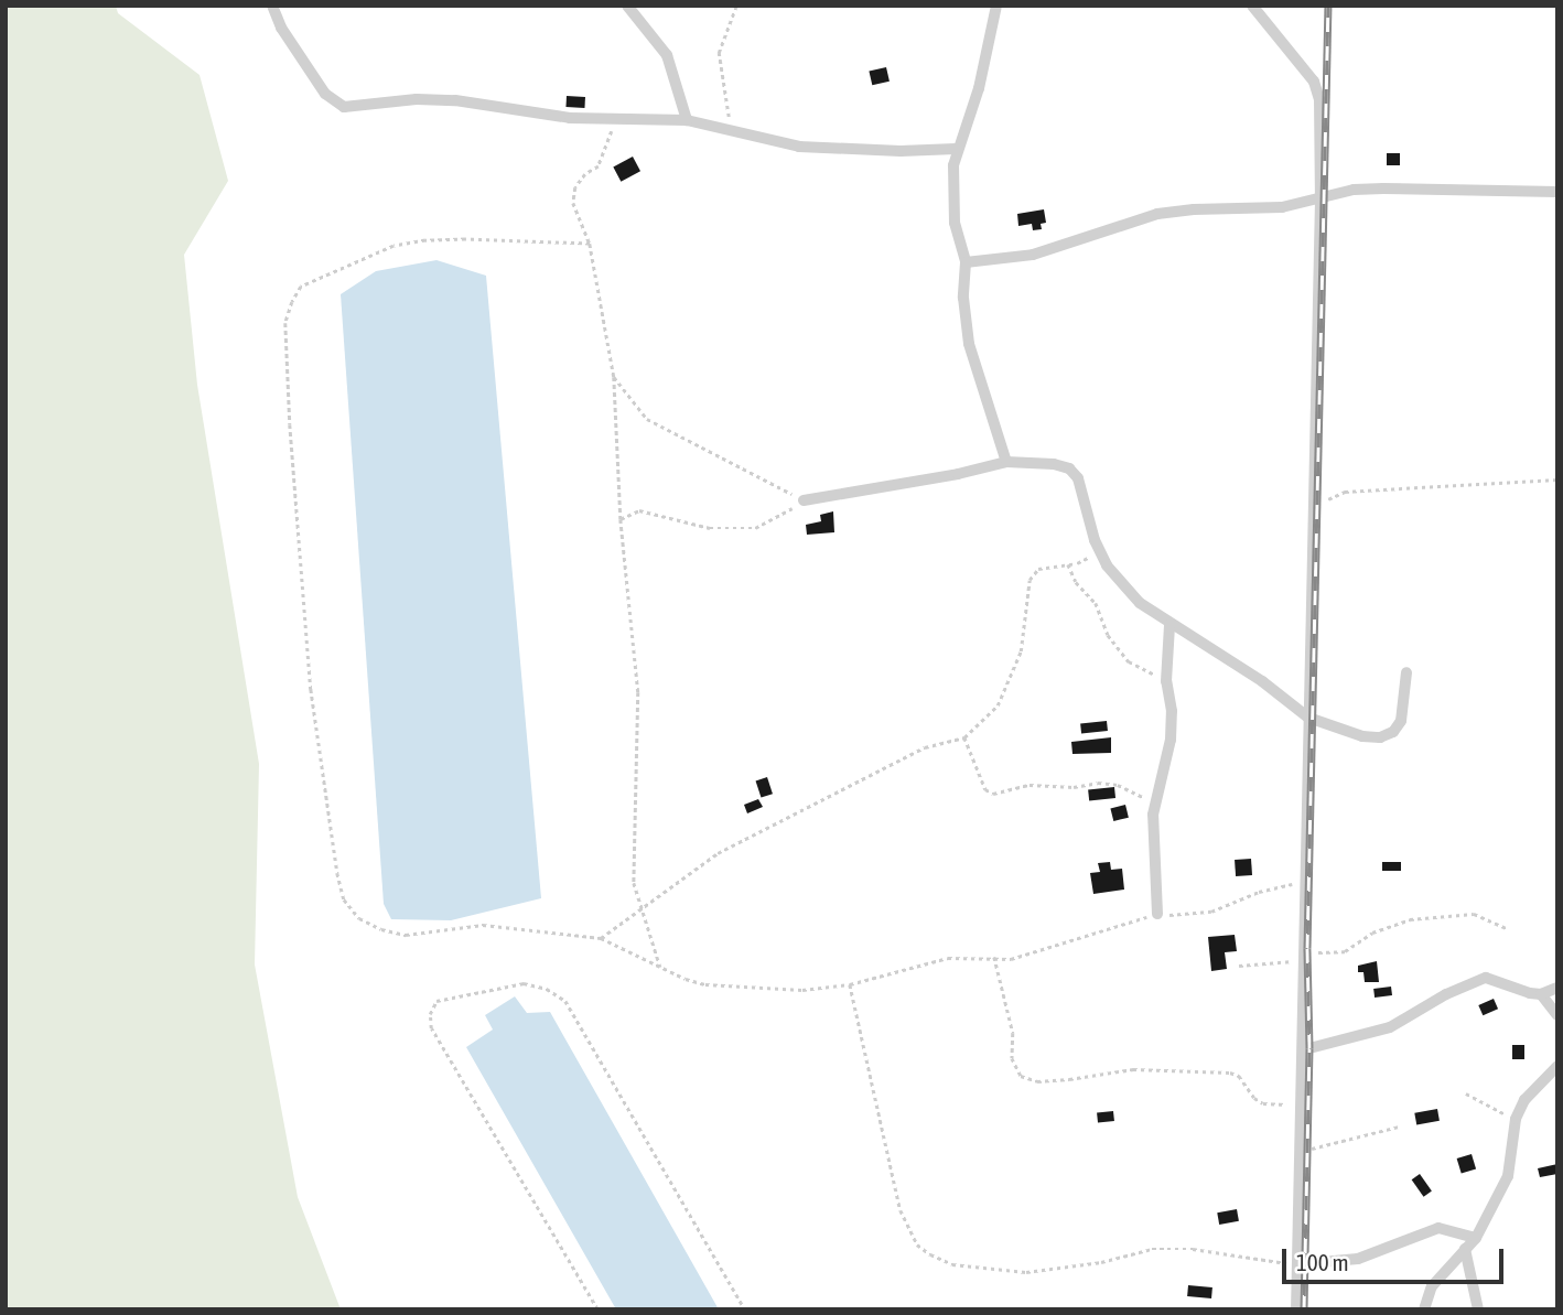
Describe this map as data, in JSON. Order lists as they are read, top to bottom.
{
  "scale_bar": "100 m"
}
